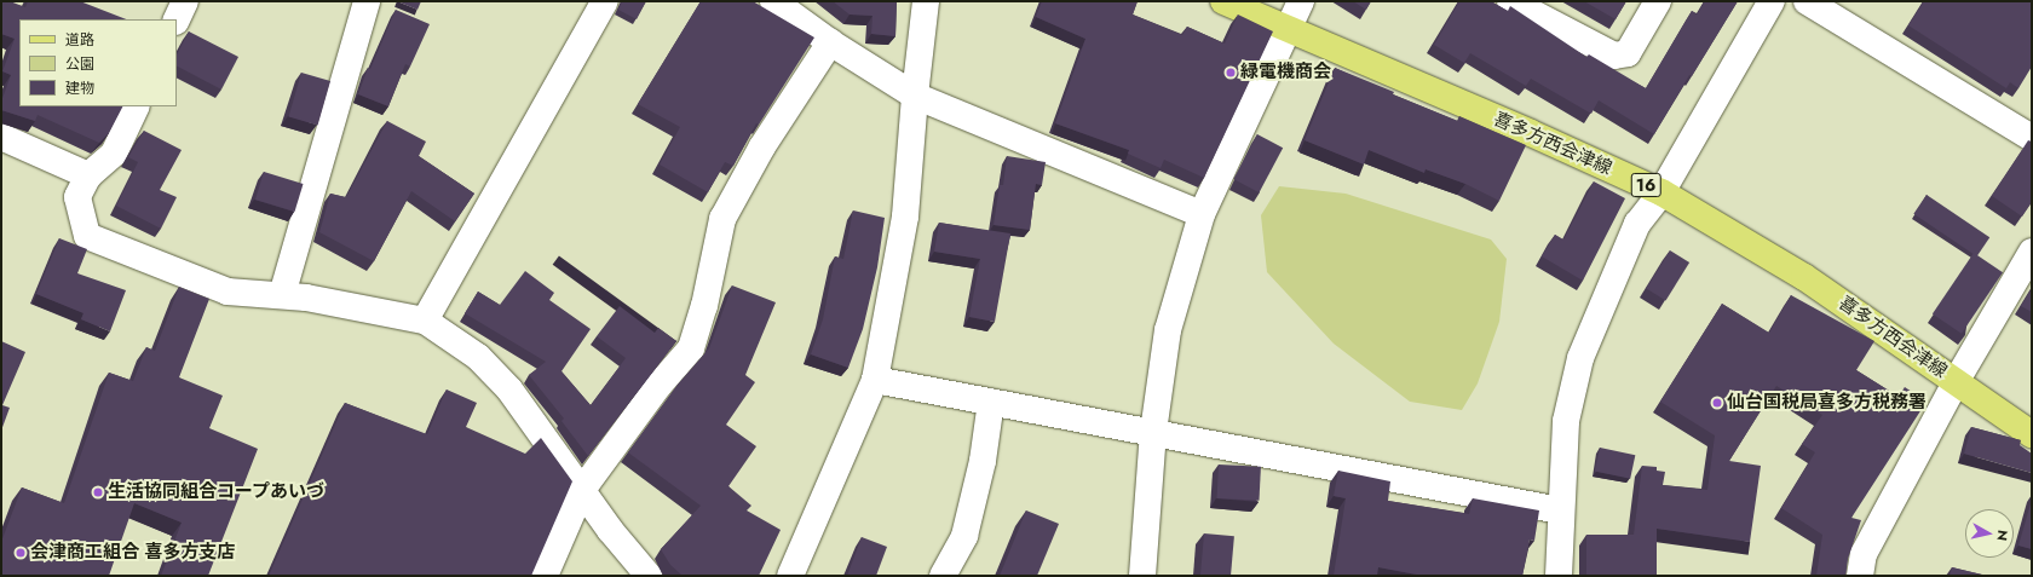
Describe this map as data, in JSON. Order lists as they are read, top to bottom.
{
  "streets": {
    "main road": ["喜多方西会津線", "16"]
  },
  "places": [
    "緑電機商会",
    "仙台国税局喜多方税務署",
    "生活協同組合コープあいづ",
    "会津商工組合 喜多方支店"
  ],
  "legend": ["道路", "公園", "建物"],
  "north": "right"
}
